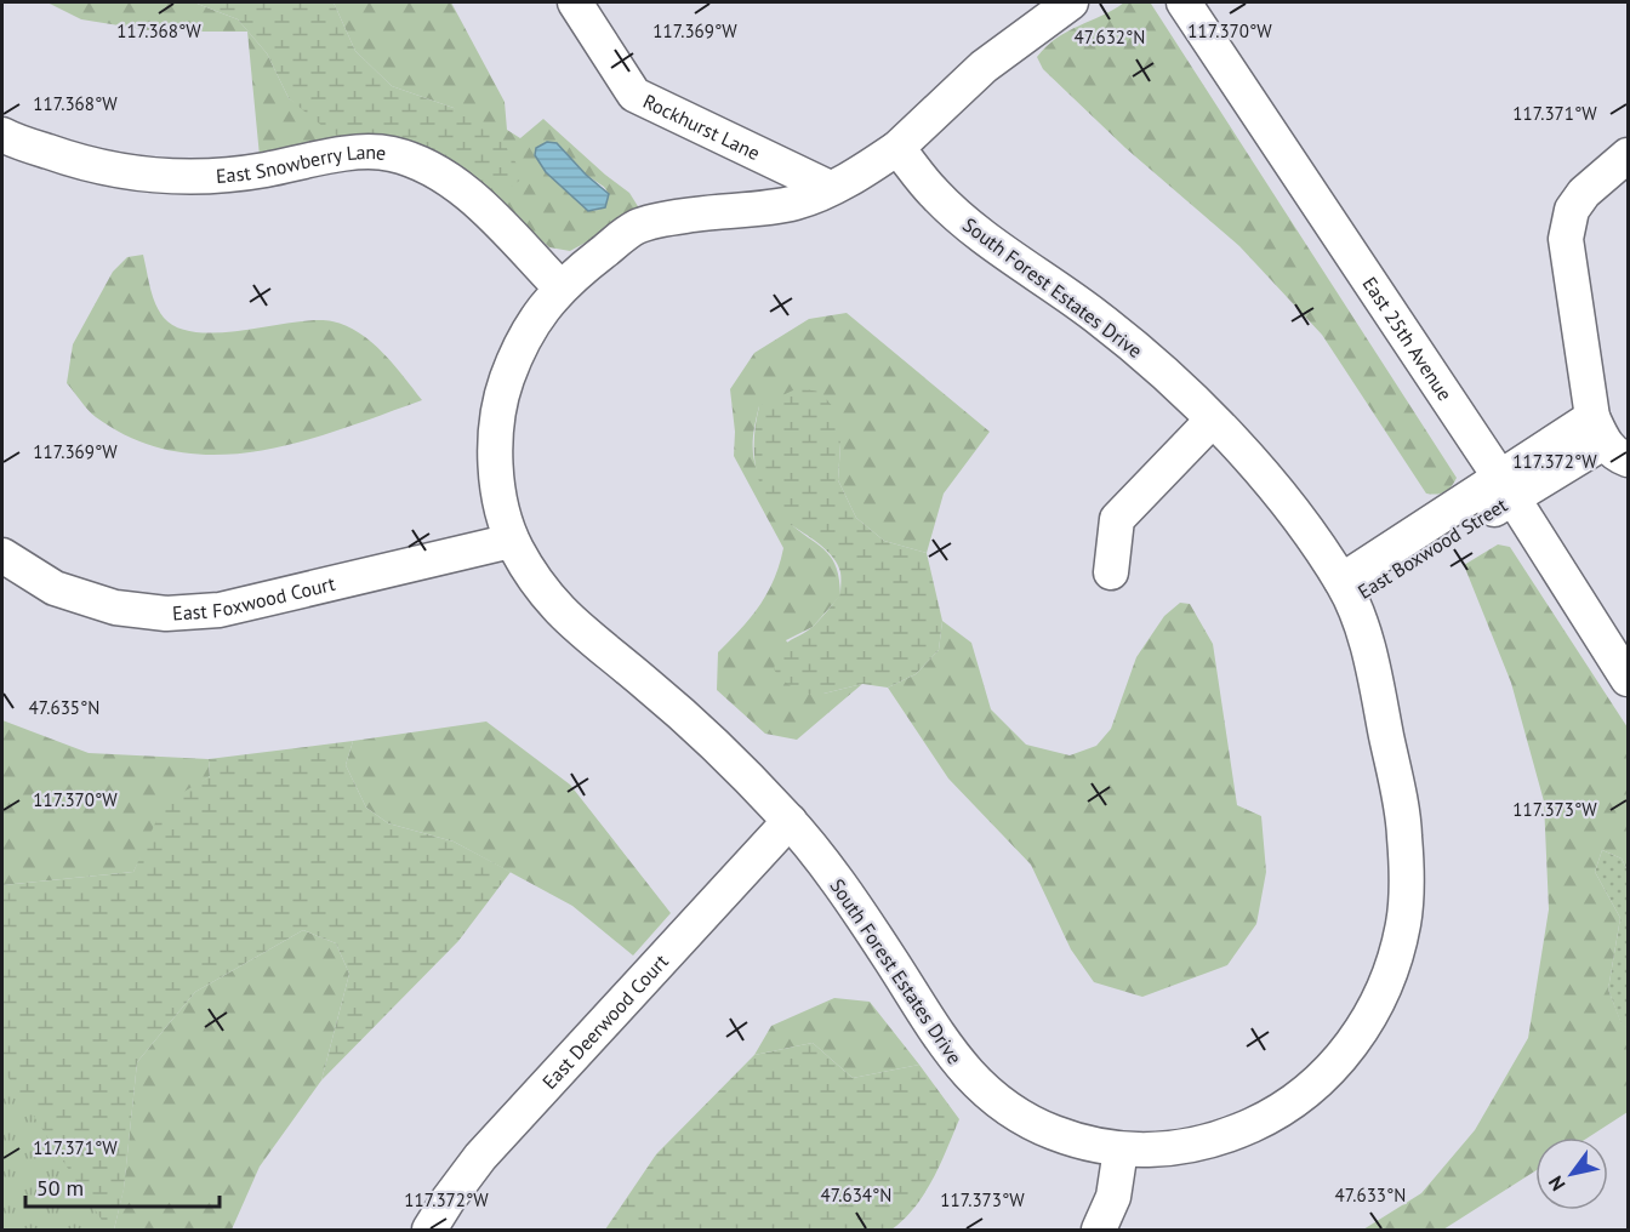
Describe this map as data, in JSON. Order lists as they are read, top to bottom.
{
  "streets": {
    "street": [
      "Rockhurst Lane",
      "East Snowberry Lane",
      "South Forest Estates Drive",
      "East 25th Avenue",
      "East Boxwood Street",
      "East Foxwood Court",
      "East Deerwood Court"
    ]
  },
  "crossings": [
    ["Rockhurst Lane", "South Forest Estates Drive"],
    ["East Snowberry Lane", "South Forest Estates Drive"],
    ["South Forest Estates Drive", "East Boxwood Street"],
    ["South Forest Estates Drive", "East Foxwood Court"],
    ["South Forest Estates Drive", "East Deerwood Court"],
    ["East 25th Avenue", "East Boxwood Street"]
  ],
  "scale_bar": "50 m",
  "north": "bottom left",
  "coordinates": [
    "117.370°W",
    "117.368°W",
    "117.369°W",
    "47.632°N",
    "117.371°W",
    "117.372°W",
    "47.635°N",
    "117.373°W",
    "47.634°N",
    "47.633°N"
  ]
}
